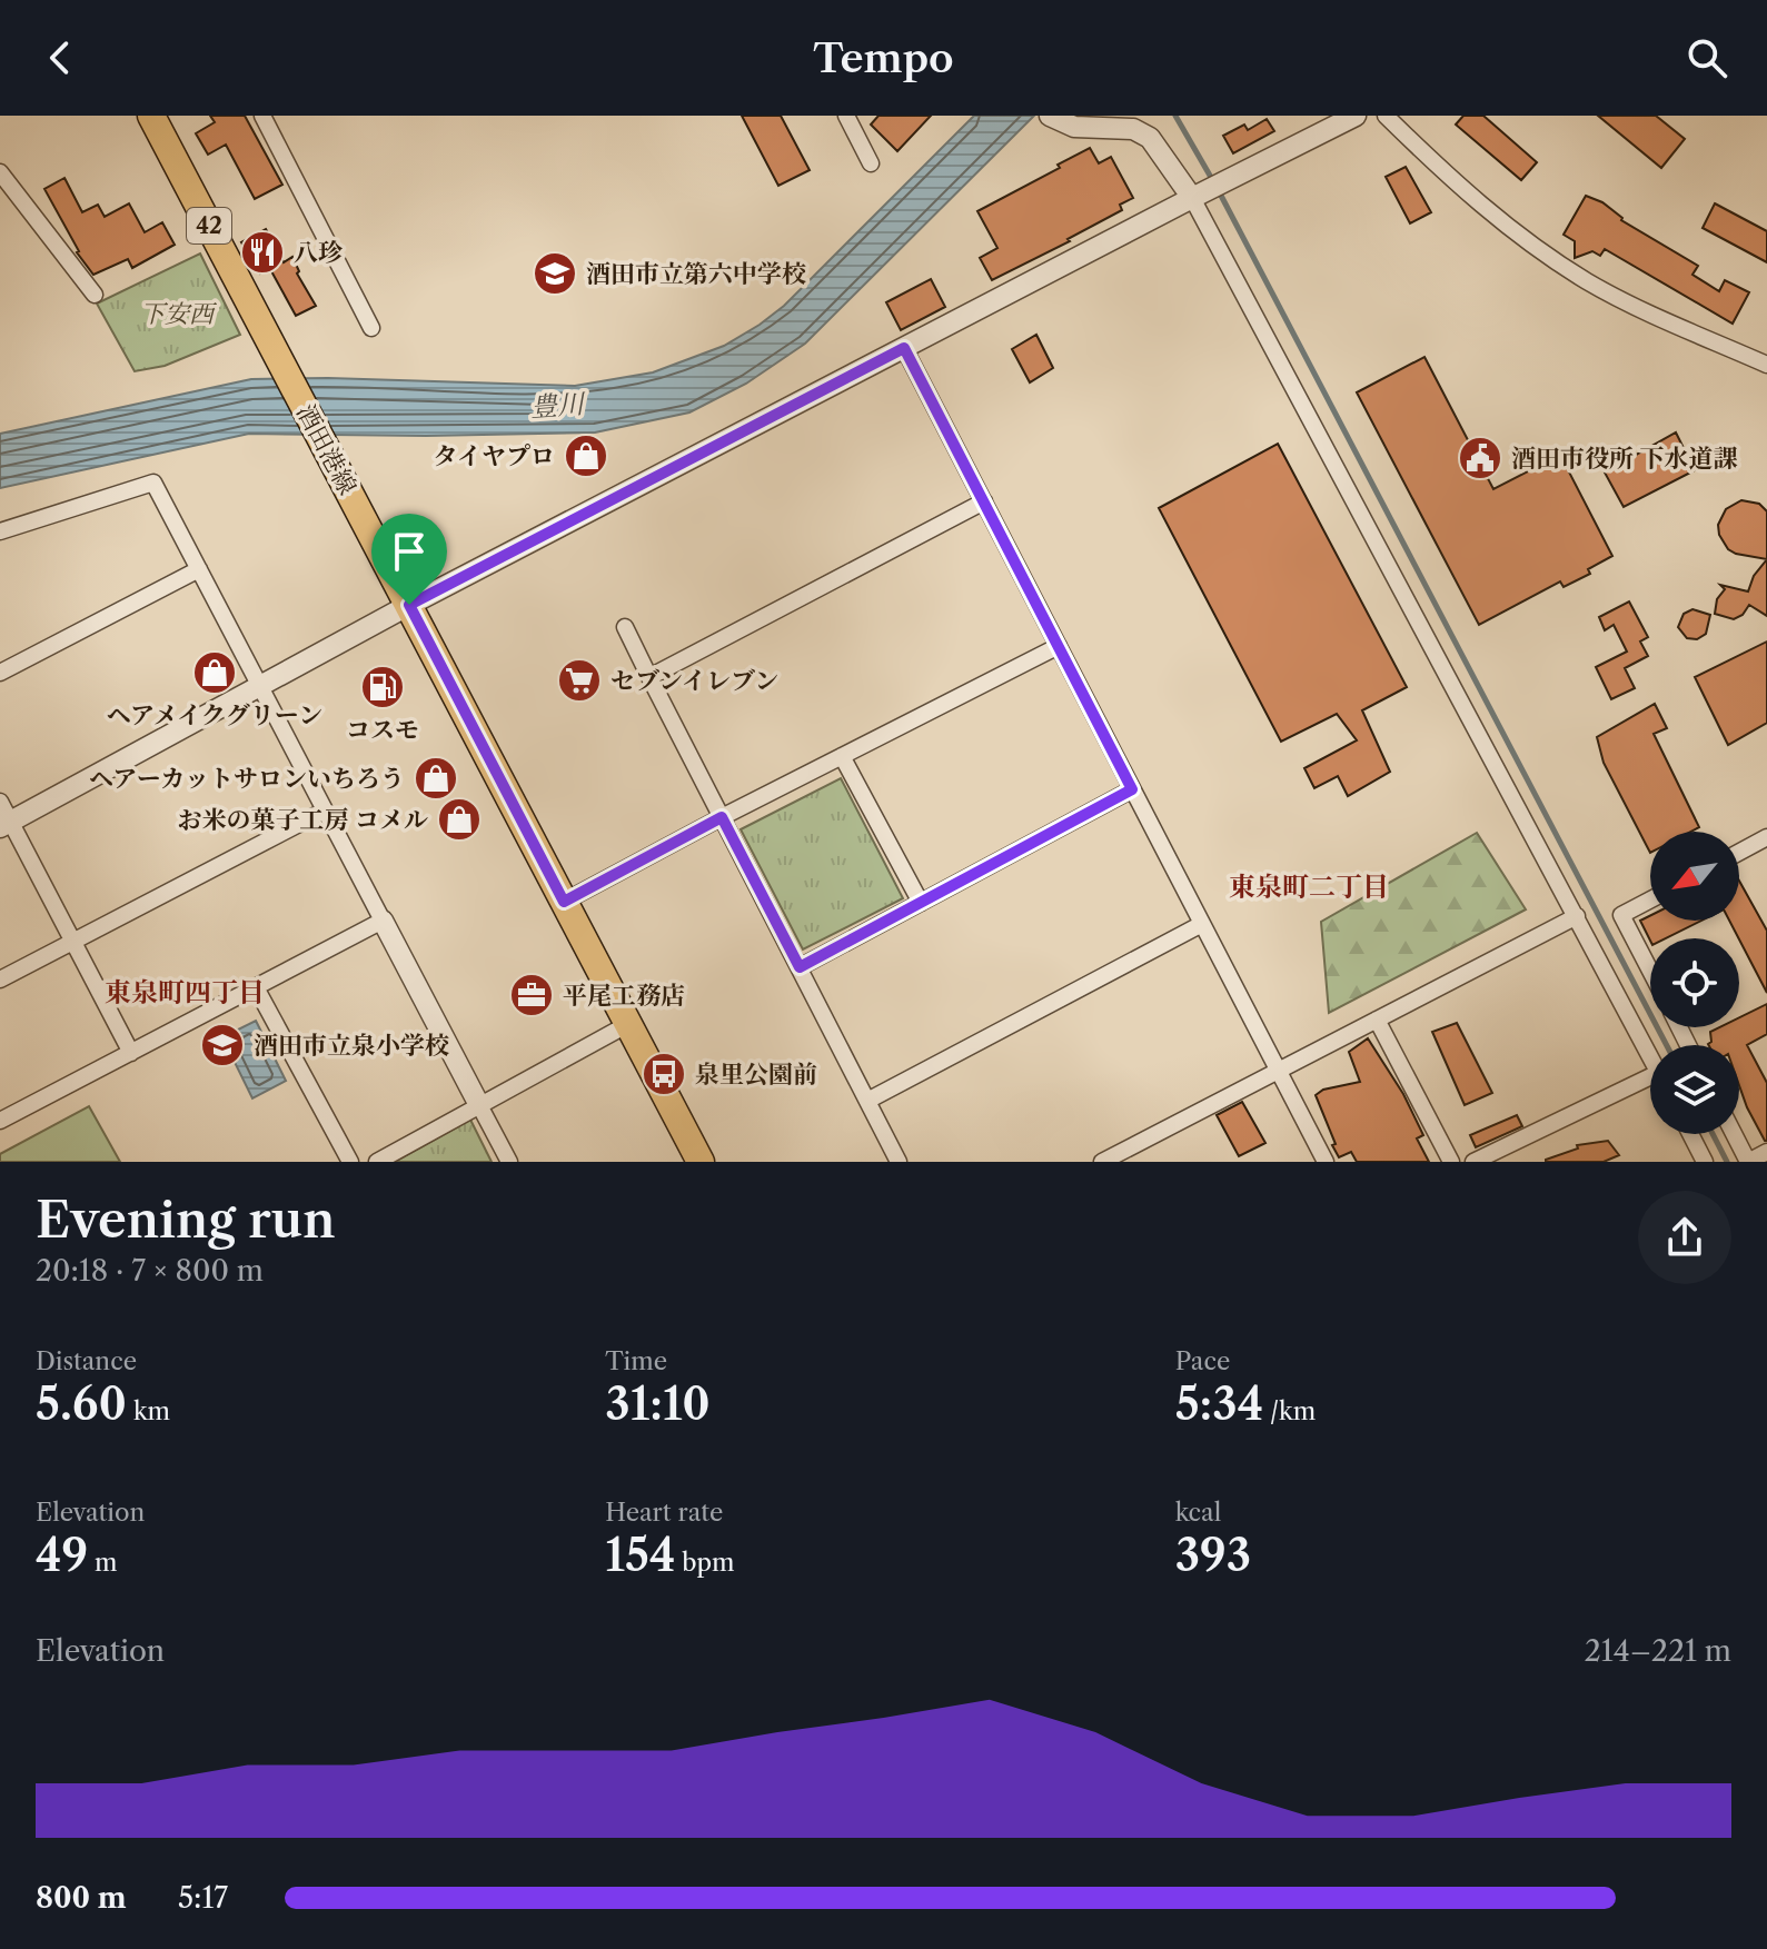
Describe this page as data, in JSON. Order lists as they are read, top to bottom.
{
  "streets": {
    "main road": ["42", "酒田港線"]
  },
  "districts": ["東泉町二丁目", "東泉町四丁目"],
  "water": ["豊川"],
  "parks": ["下安西"],
  "places": {
    "restaurant": ["八珍"],
    "school or university": ["酒田市立第六中学校", "酒田市立泉小学校"],
    "shop": [
      "タイヤプロ",
      "ヘアメイクグリーン",
      "ヘアーカットサロンいちろう",
      "お米の菓子工房 コメル"
    ],
    "public building": ["酒田市役所 下水道課"],
    "supermarket": ["セブンイレブン"],
    "fuel station": ["コスモ"],
    "office": ["平尾工務店"],
    "bus stop": ["泉里公園前"]
  },
  "north": "bottom left",
  "page": {
    "header": "Tempo",
    "heading": ["Evening run", "20:18 · 7 × 800 m"],
    "stats": [
      ["Distance", "5.60 km"],
      ["Time", "31:10"],
      ["Pace", "5:34 /km"],
      ["Elevation", "49 m"],
      ["Heart rate", "154 bpm"],
      ["kcal", "393"]
    ],
    "chart": ["Elevation", "214–221 m"],
    "list": [
      {
        "name": "800 m",
        "note": "5:17"
      }
    ]
  }
}
